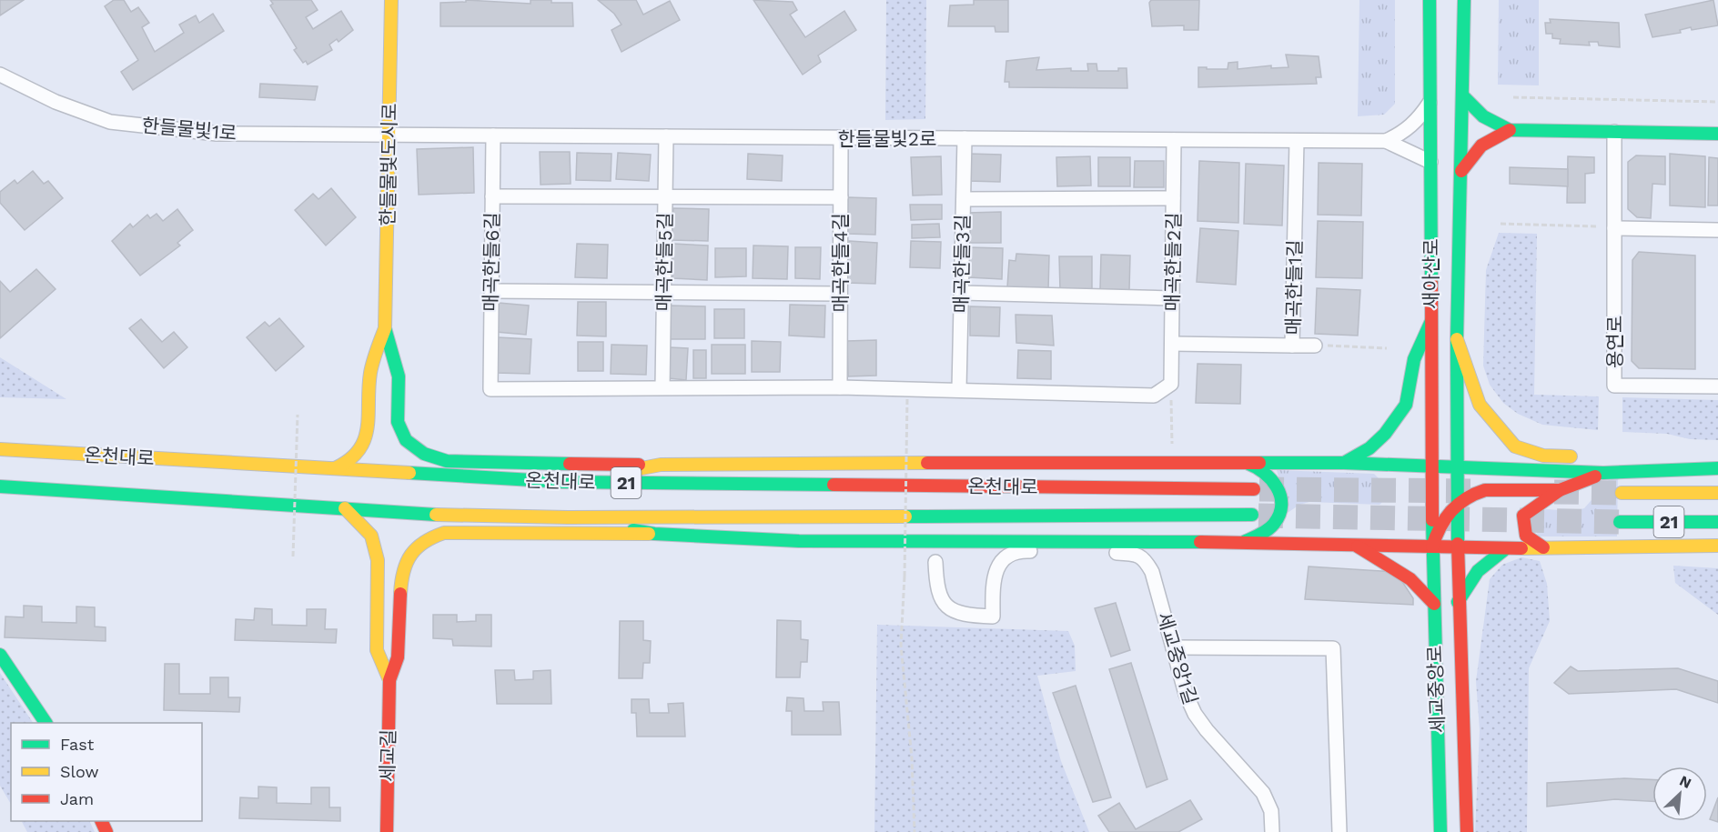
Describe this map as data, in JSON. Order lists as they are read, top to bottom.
{
  "streets": {
    "main road": [
      "한들물빛도시로",
      "새아산로",
      "온천대로",
      "21",
      "세교중앙로",
      "세교길"
    ],
    "street": [
      "한들물빛1로",
      "한들물빛2로",
      "매곡한들6길",
      "매곡한들5길",
      "매곡한들2길",
      "매곡한들4길",
      "매곡한들3길",
      "매곡한들1길",
      "용연로",
      "세교중앙1길"
    ]
  },
  "crossings": [
    ["한들물빛1로", "한들물빛2로"],
    ["한들물빛1로", "한들물빛도시로"],
    ["한들물빛2로", "한들물빛도시로"],
    ["한들물빛2로", "매곡한들6길"],
    ["한들물빛2로", "매곡한들5길"],
    ["한들물빛2로", "매곡한들2길"],
    ["한들물빛2로", "매곡한들4길"],
    ["한들물빛2로", "매곡한들3길"],
    ["한들물빛2로", "매곡한들1길"],
    ["매곡한들6길", "매곡한들5길"],
    ["매곡한들2길", "매곡한들1길"],
    ["새아산로", "세교중앙로"]
  ],
  "legend": ["Fast", "Slow", "Jam"],
  "north": "top right"
}
